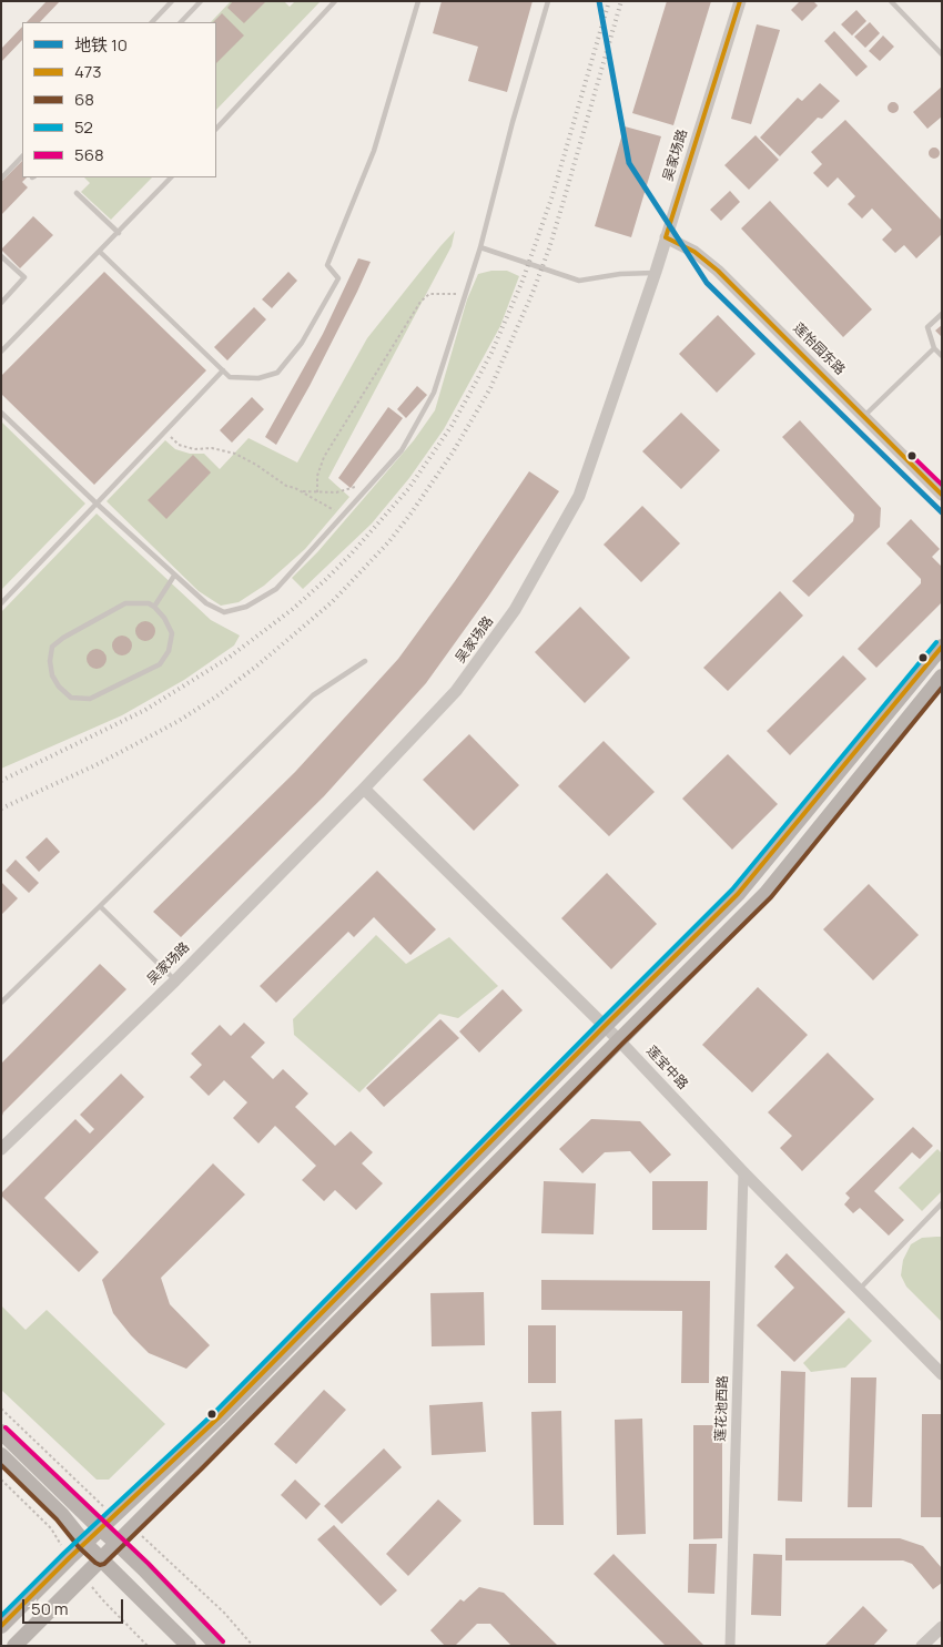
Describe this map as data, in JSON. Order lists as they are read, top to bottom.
{
  "streets": {
    "street": [
      "吴家场路",
      "莲怡园东路",
      "莲宝中路",
      "莲花池西路"
    ]
  },
  "crossings": [
    ["吴家场路", "莲怡园东路"],
    ["吴家场路", "莲宝中路"],
    ["莲宝中路", "莲花池西路"]
  ],
  "lines": [
    "metro line 10",
    "transit line 473",
    "transit line 568",
    "transit line 52",
    "transit line 68"
  ],
  "legend": [
    "地铁 10",
    "473",
    "68",
    "52",
    "568"
  ],
  "scale_bar": "50 m"
}
